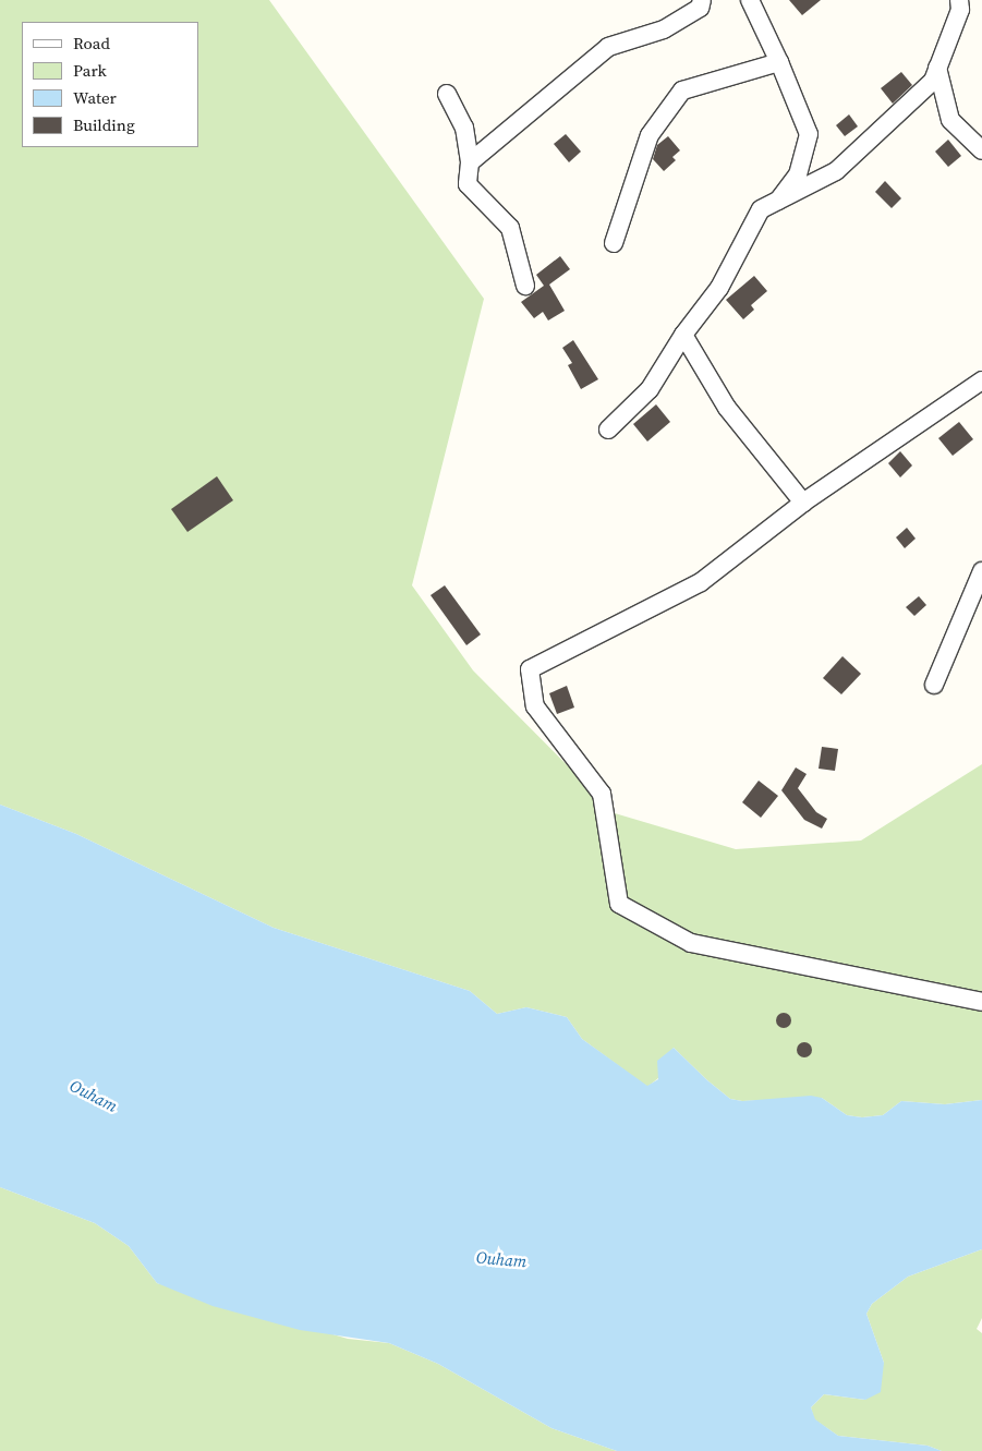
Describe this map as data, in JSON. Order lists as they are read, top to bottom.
{
  "water": ["Ouham"],
  "legend": [
    "Road",
    "Park",
    "Water",
    "Building"
  ]
}
